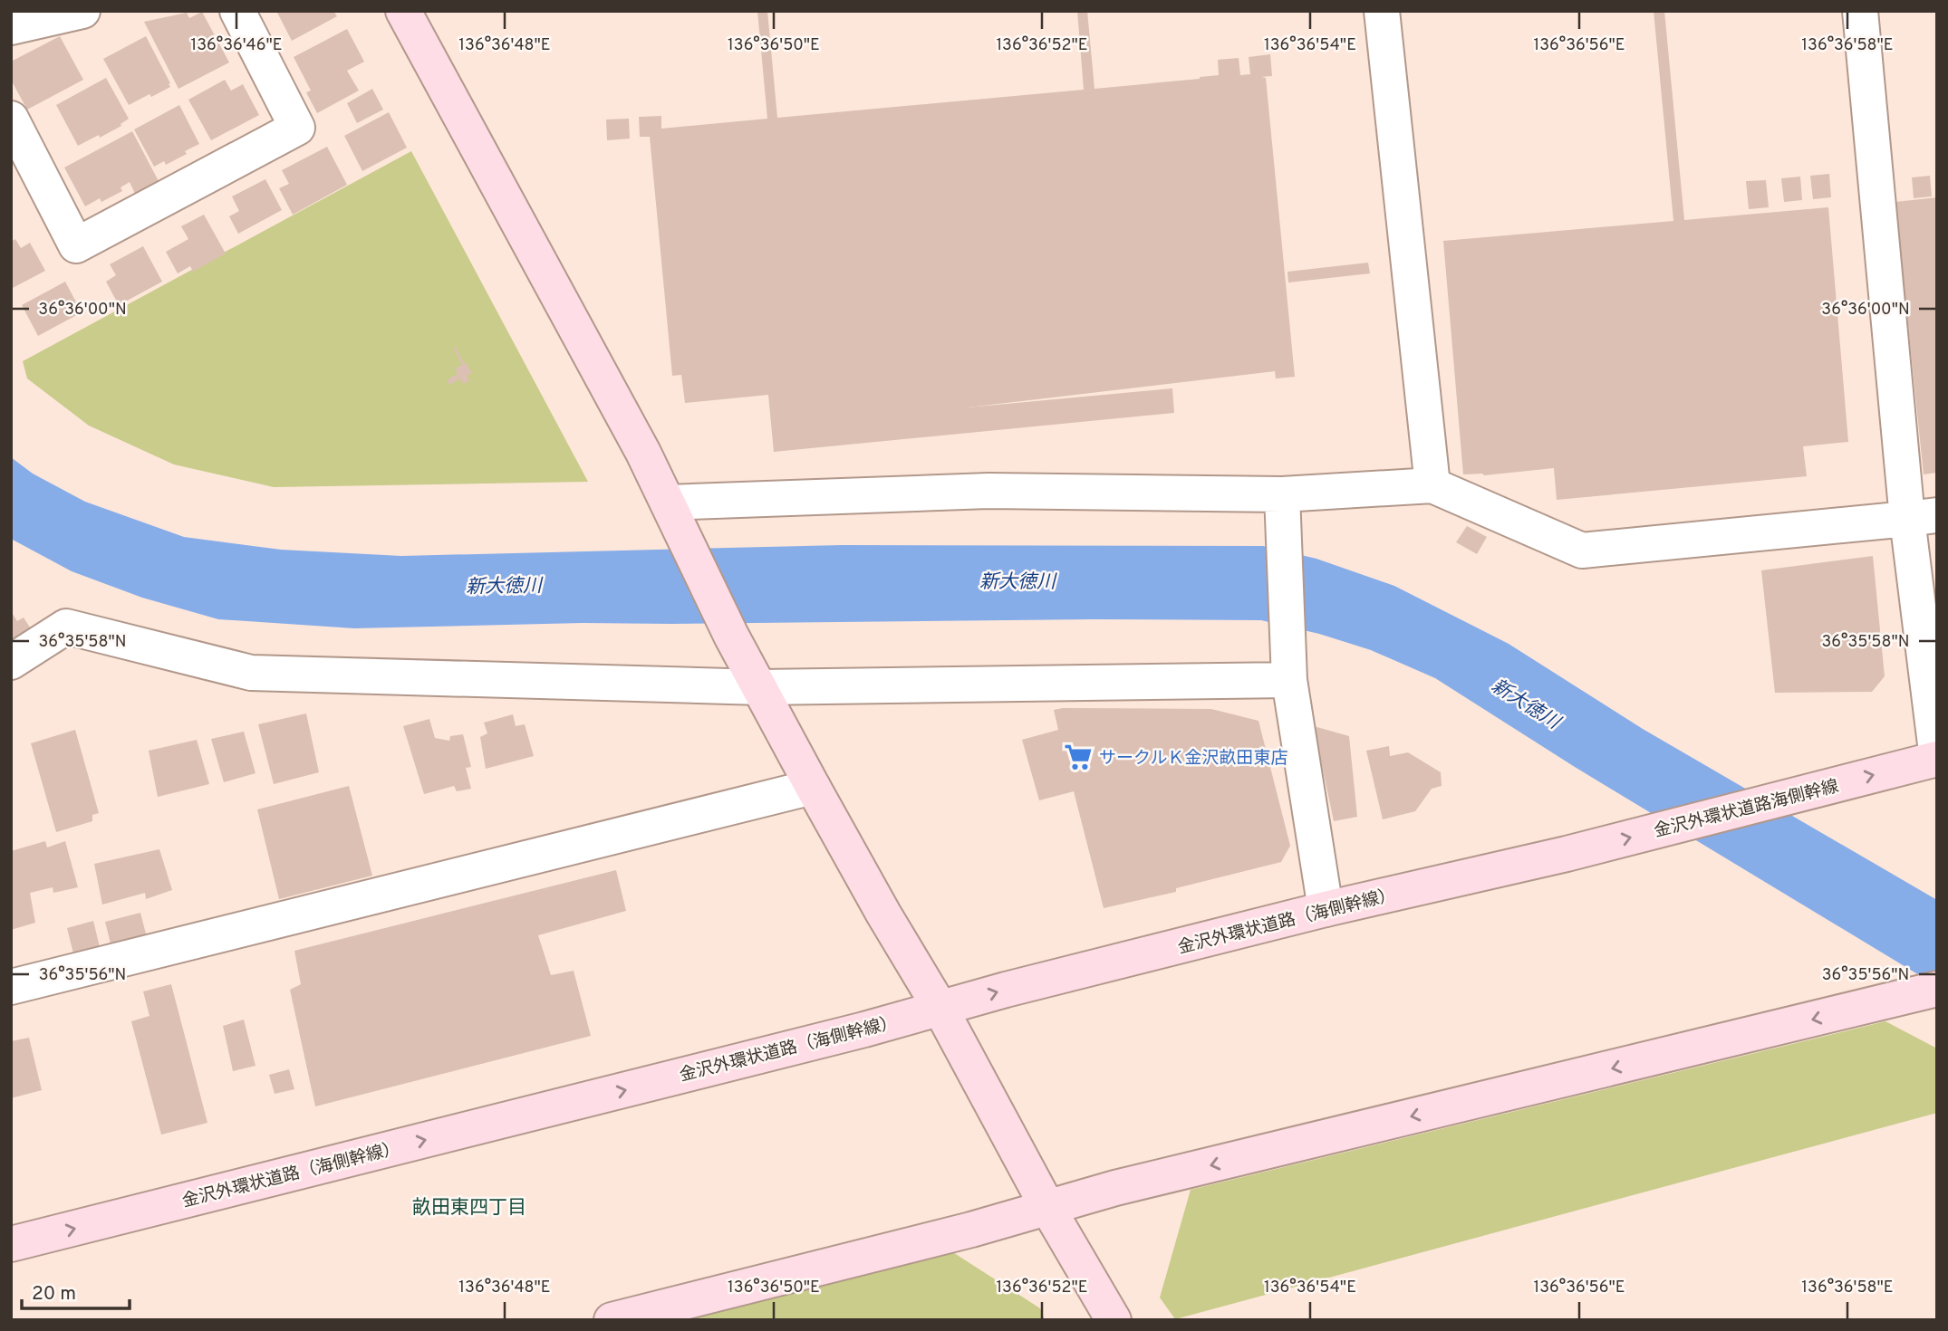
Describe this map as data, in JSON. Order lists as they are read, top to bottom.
{
  "streets": {
    "street": ["金沢外環状道路海側幹線", "金沢外環状道路（海側幹線）"]
  },
  "crossings": [
    ["金沢外環状道路海側幹線", "金沢外環状道路（海側幹線）"]
  ],
  "districts": ["畝田東四丁目"],
  "water": ["新大徳川"],
  "places": {
    "supermarket": ["サークルＫ金沢畝田東店"]
  },
  "scale_bar": "20 m",
  "coordinates": [
    "136°36'46\"E",
    "136°36'48\"E",
    "136°36'50\"E",
    "136°36'52\"E",
    "136°36'54\"E",
    "136°36'56\"E",
    "136°36'58\"E",
    "36°36'00\"N",
    "36°35'58\"N",
    "36°35'56\"N"
  ]
}
